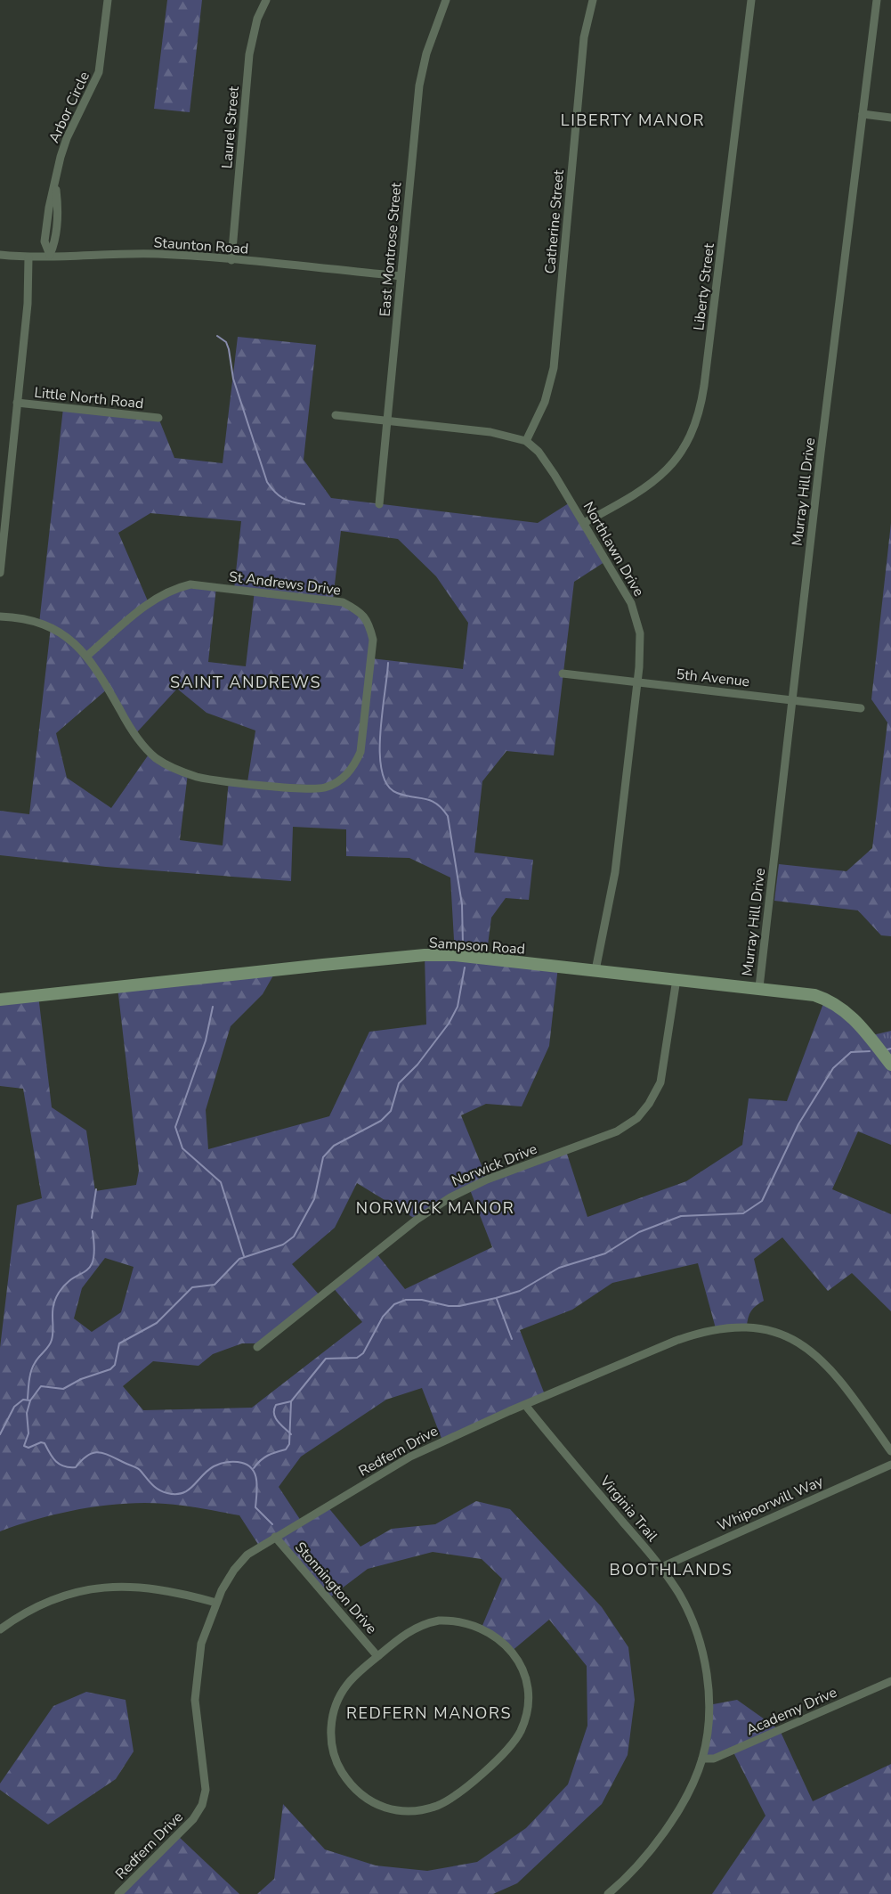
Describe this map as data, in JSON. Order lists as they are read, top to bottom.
{
  "streets": {
    "street": [
      "Arbor Circle",
      "Laurel Street",
      "Catherine Street",
      "Staunton Road",
      "East Montrose Street",
      "Liberty Street",
      "Little North Road",
      "Murray Hill Drive",
      "Northlawn Drive",
      "St Andrews Drive",
      "5th Avenue",
      "Sampson Road",
      "Norwick Drive",
      "Redfern Drive",
      "Whipoorwill Way",
      "Virginia Trail",
      "Stonnington Drive",
      "Academy Drive"
    ]
  },
  "crossings": [
    ["Arbor Circle", "Staunton Road"],
    ["Laurel Street", "Staunton Road"],
    ["Catherine Street", "Northlawn Drive"],
    ["Staunton Road", "East Montrose Street"],
    ["Liberty Street", "Northlawn Drive"],
    ["Murray Hill Drive", "5th Avenue"],
    ["Murray Hill Drive", "Sampson Road"],
    ["Northlawn Drive", "5th Avenue"],
    ["Northlawn Drive", "Sampson Road"],
    ["Sampson Road", "Norwick Drive"],
    ["Redfern Drive", "Virginia Trail"],
    ["Redfern Drive", "Stonnington Drive"],
    ["Whipoorwill Way", "Virginia Trail"],
    ["Virginia Trail", "Academy Drive"]
  ],
  "districts": [
    "LIBERTY MANOR",
    "SAINT ANDREWS",
    "NORWICK MANOR",
    "BOOTHLANDS",
    "REDFERN MANORS"
  ]
}
